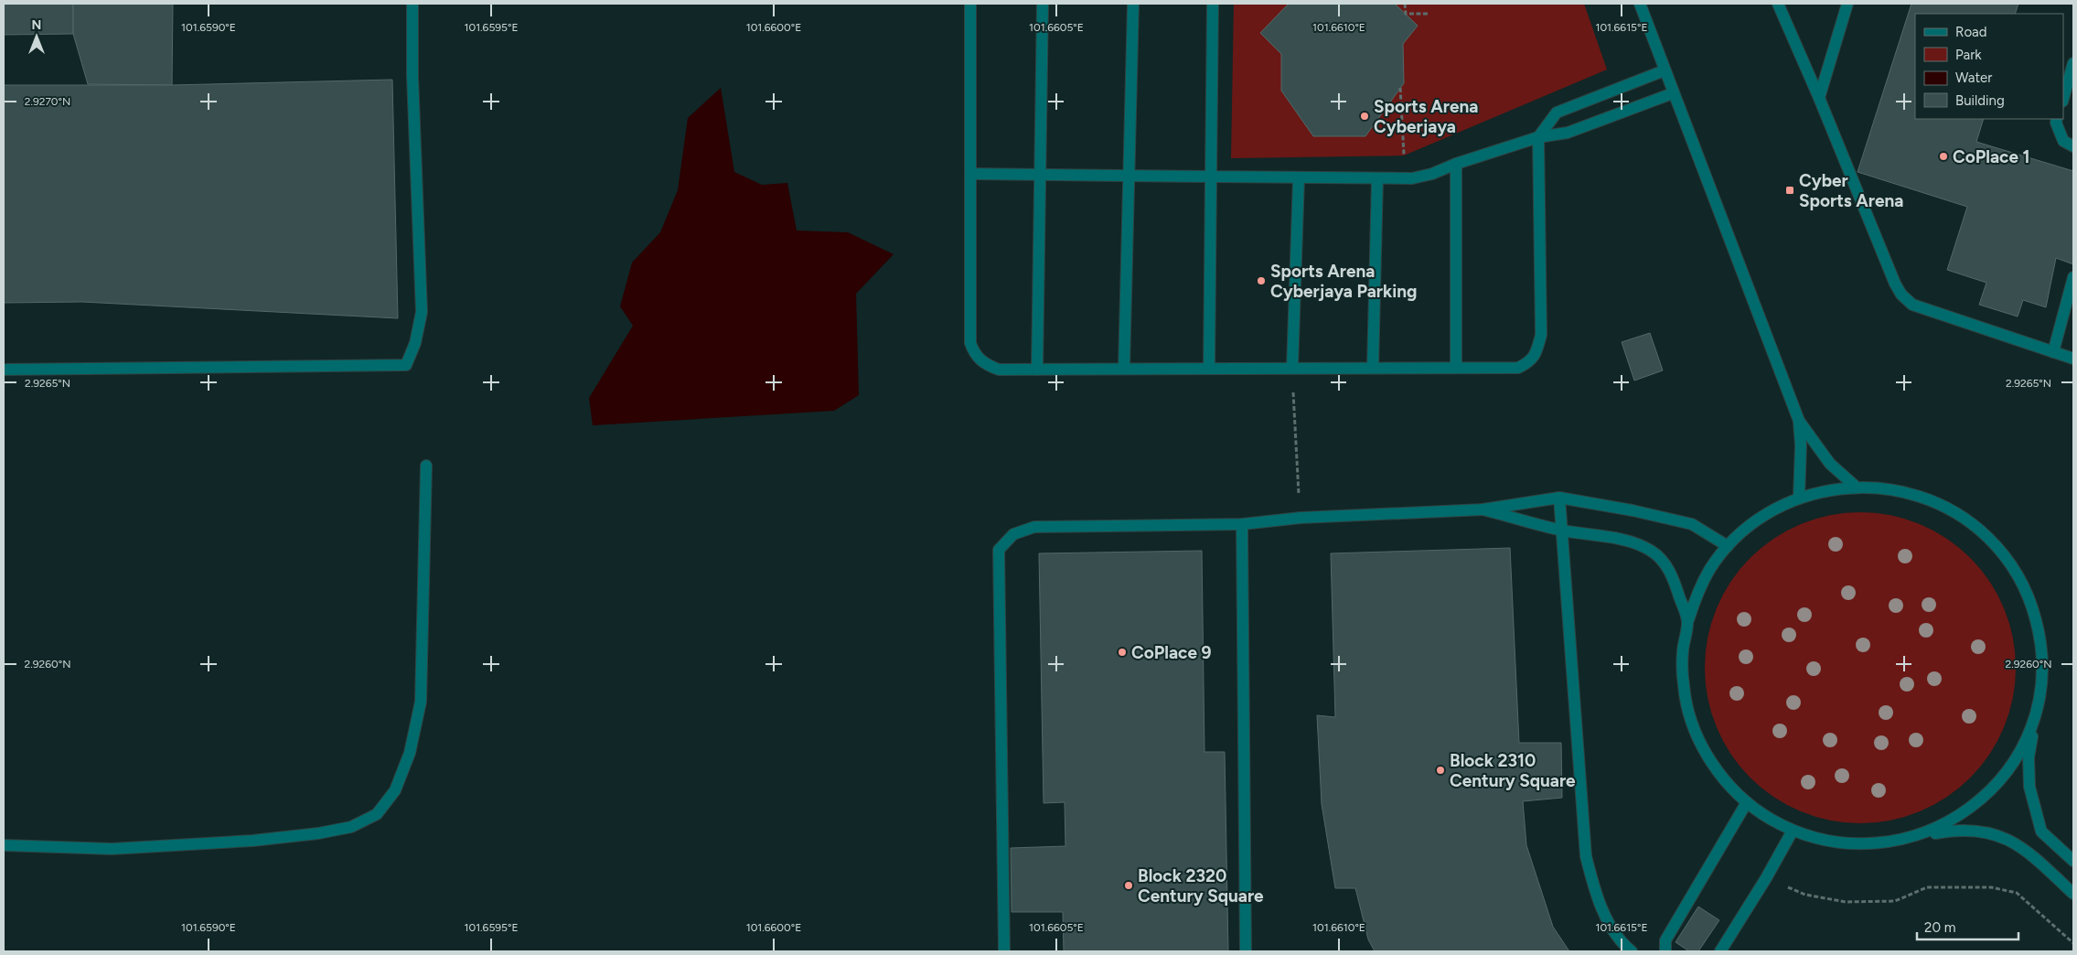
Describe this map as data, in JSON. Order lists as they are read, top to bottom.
{
  "places": {
    "other": [
      "Sports Arena Cyberjaya",
      "CoPlace 1",
      "Sports Arena Cyberjaya Parking",
      "CoPlace 9",
      "Block 2310 Century Square",
      "Block 2320 Century Square"
    ],
    "transit": ["Cyber Sports Arena"]
  },
  "legend": [
    "Road",
    "Park",
    "Water",
    "Building"
  ],
  "scale_bar": "20 m",
  "north": "top",
  "coordinates": [
    "101.6590°E",
    "101.6595°E",
    "101.6600°E",
    "101.6605°E",
    "101.6610°E",
    "101.6615°E",
    "2.9270°N",
    "2.9265°N",
    "2.9260°N"
  ]
}
